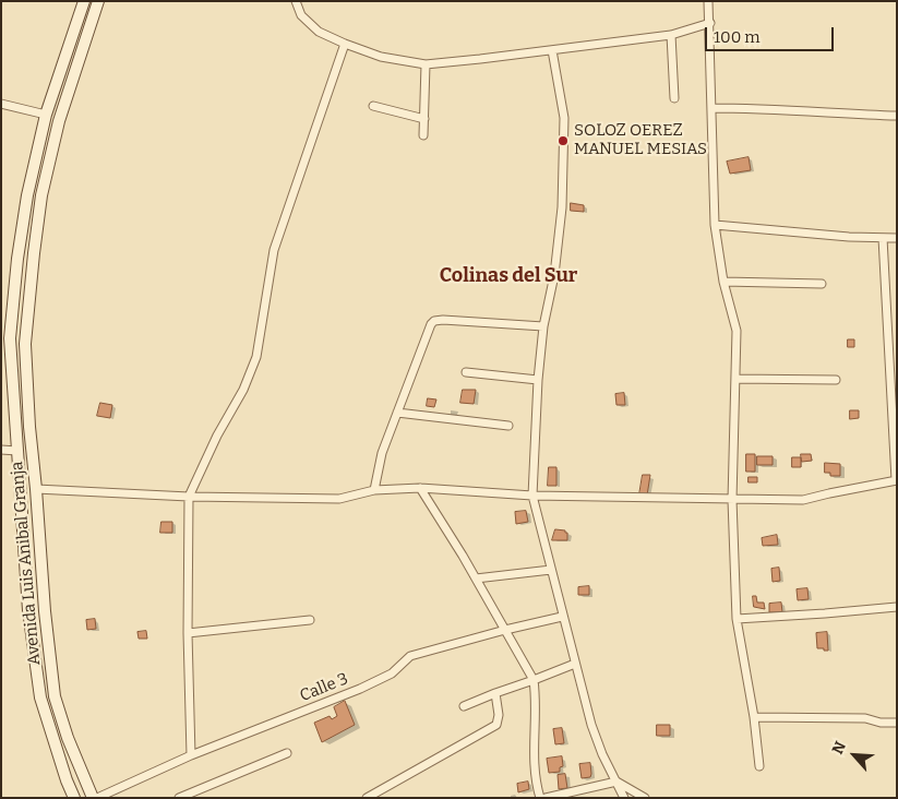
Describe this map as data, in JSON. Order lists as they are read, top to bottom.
{
  "streets": {
    "main road": ["Avenida Luis Anibal Granja"],
    "street": ["Calle 3"]
  },
  "districts": ["Colinas del Sur"],
  "places": ["SOLOZ OEREZ MANUEL MESIAS"],
  "scale_bar": "100 m",
  "north": "top left"
}
